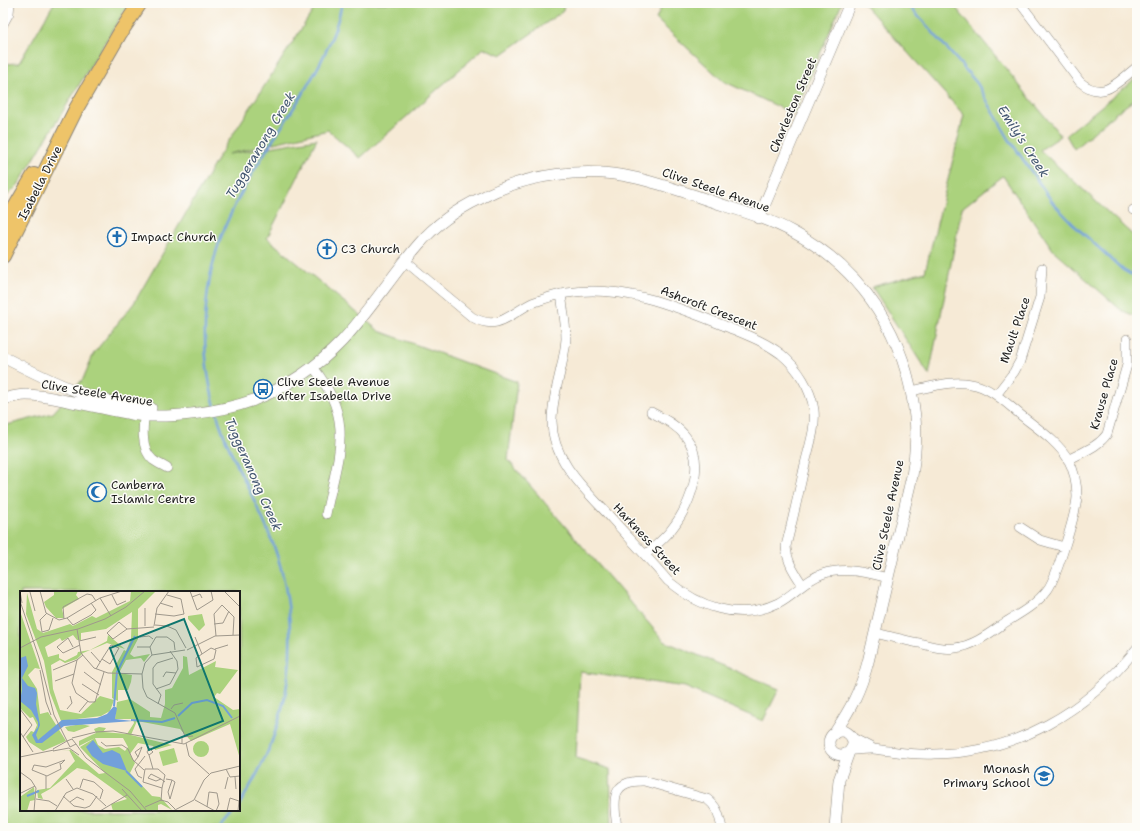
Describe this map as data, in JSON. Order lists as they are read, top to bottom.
{
  "streets": {
    "main road": ["Isabella Drive"],
    "street": [
      "Charleston Street",
      "Clive Steele Avenue",
      "Ashcroft Crescent",
      "Mault Place",
      "Krause Place",
      "Harkness Street"
    ]
  },
  "crossings": [
    ["Charleston Street", "Clive Steele Avenue"],
    ["Clive Steele Avenue", "Ashcroft Crescent"],
    ["Clive Steele Avenue", "Harkness Street"],
    ["Ashcroft Crescent", "Harkness Street"]
  ],
  "water": ["Emily's Creek", "Tuggeranong Creek"],
  "places": {
    "church": ["Impact Church", "C3 Church"],
    "bus stop": ["Clive Steele Avenue after Isabella Drive"],
    "mosque": ["Canberra Islamic Centre"],
    "school or university": ["Monash Primary School"]
  }
}
